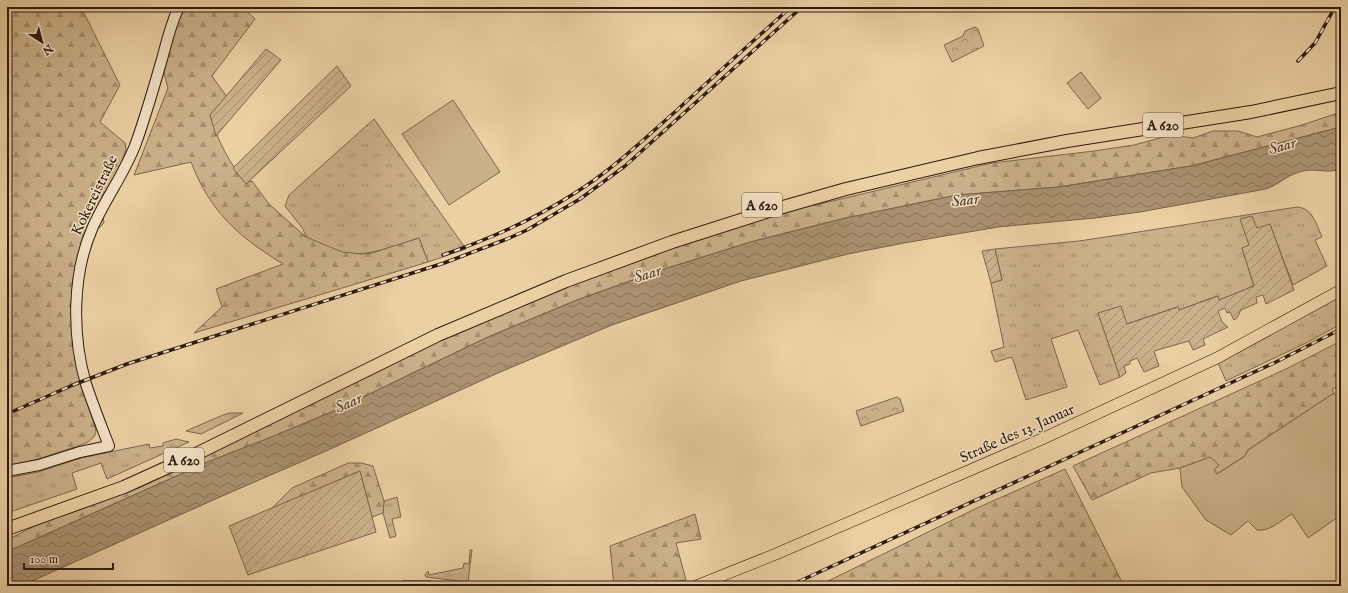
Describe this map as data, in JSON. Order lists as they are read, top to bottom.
{
  "streets": {
    "highway": ["A 620"],
    "main road": ["Kokereistraße", "Straße des 13. Januar"]
  },
  "water": ["Saar"],
  "scale_bar": "100 m",
  "north": "bottom right"
}
